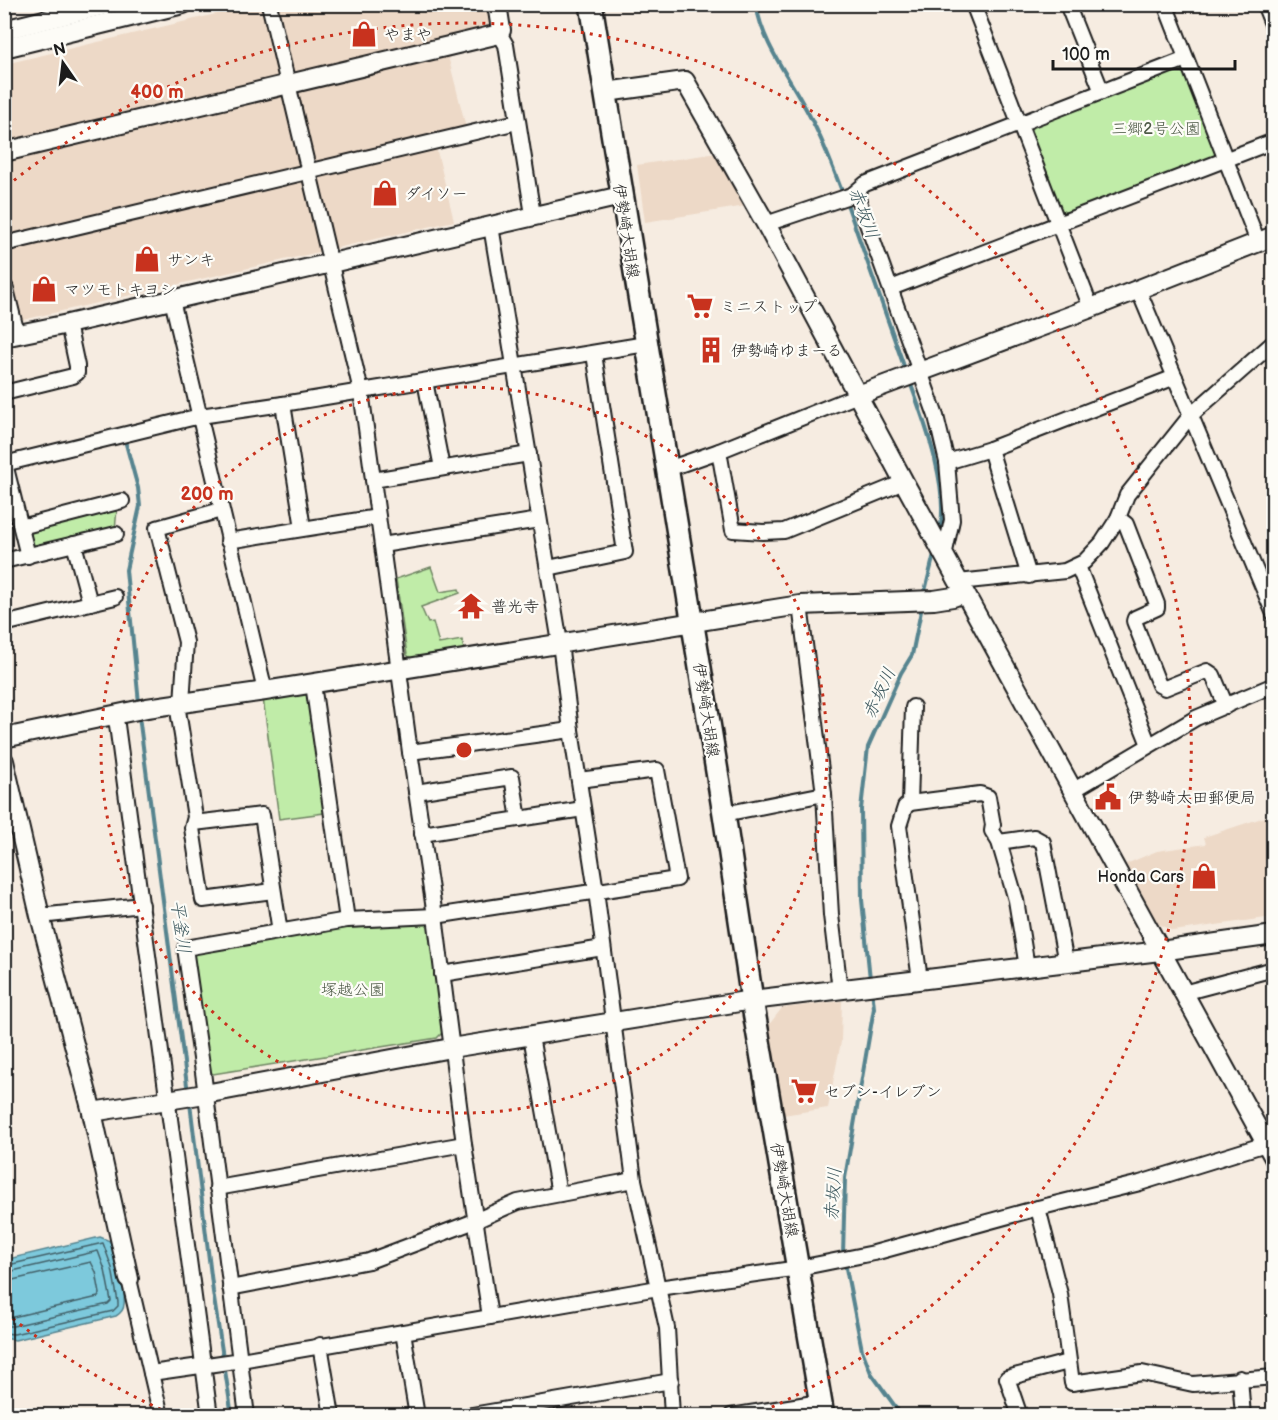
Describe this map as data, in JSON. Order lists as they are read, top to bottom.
{
  "streets": {
    "main road": ["伊勢崎大胡線"]
  },
  "water": ["赤坂川", "平釜川"],
  "parks": ["三郷2号公園", "塚越公園"],
  "places": {
    "shop": [
      "やまや",
      "ダイソー",
      "サンキ",
      "マツモトキヨシ",
      "Honda Cars"
    ],
    "supermarket": ["ミニストップ", "セブン-イレブン"],
    "building": ["伊勢崎ゆまーる"],
    "temple": ["普光寺"],
    "public building": ["伊勢崎太田郵便局"]
  },
  "scale_bar": "100 m",
  "north": "top",
  "rings": ["400 m", "200 m"]
}
